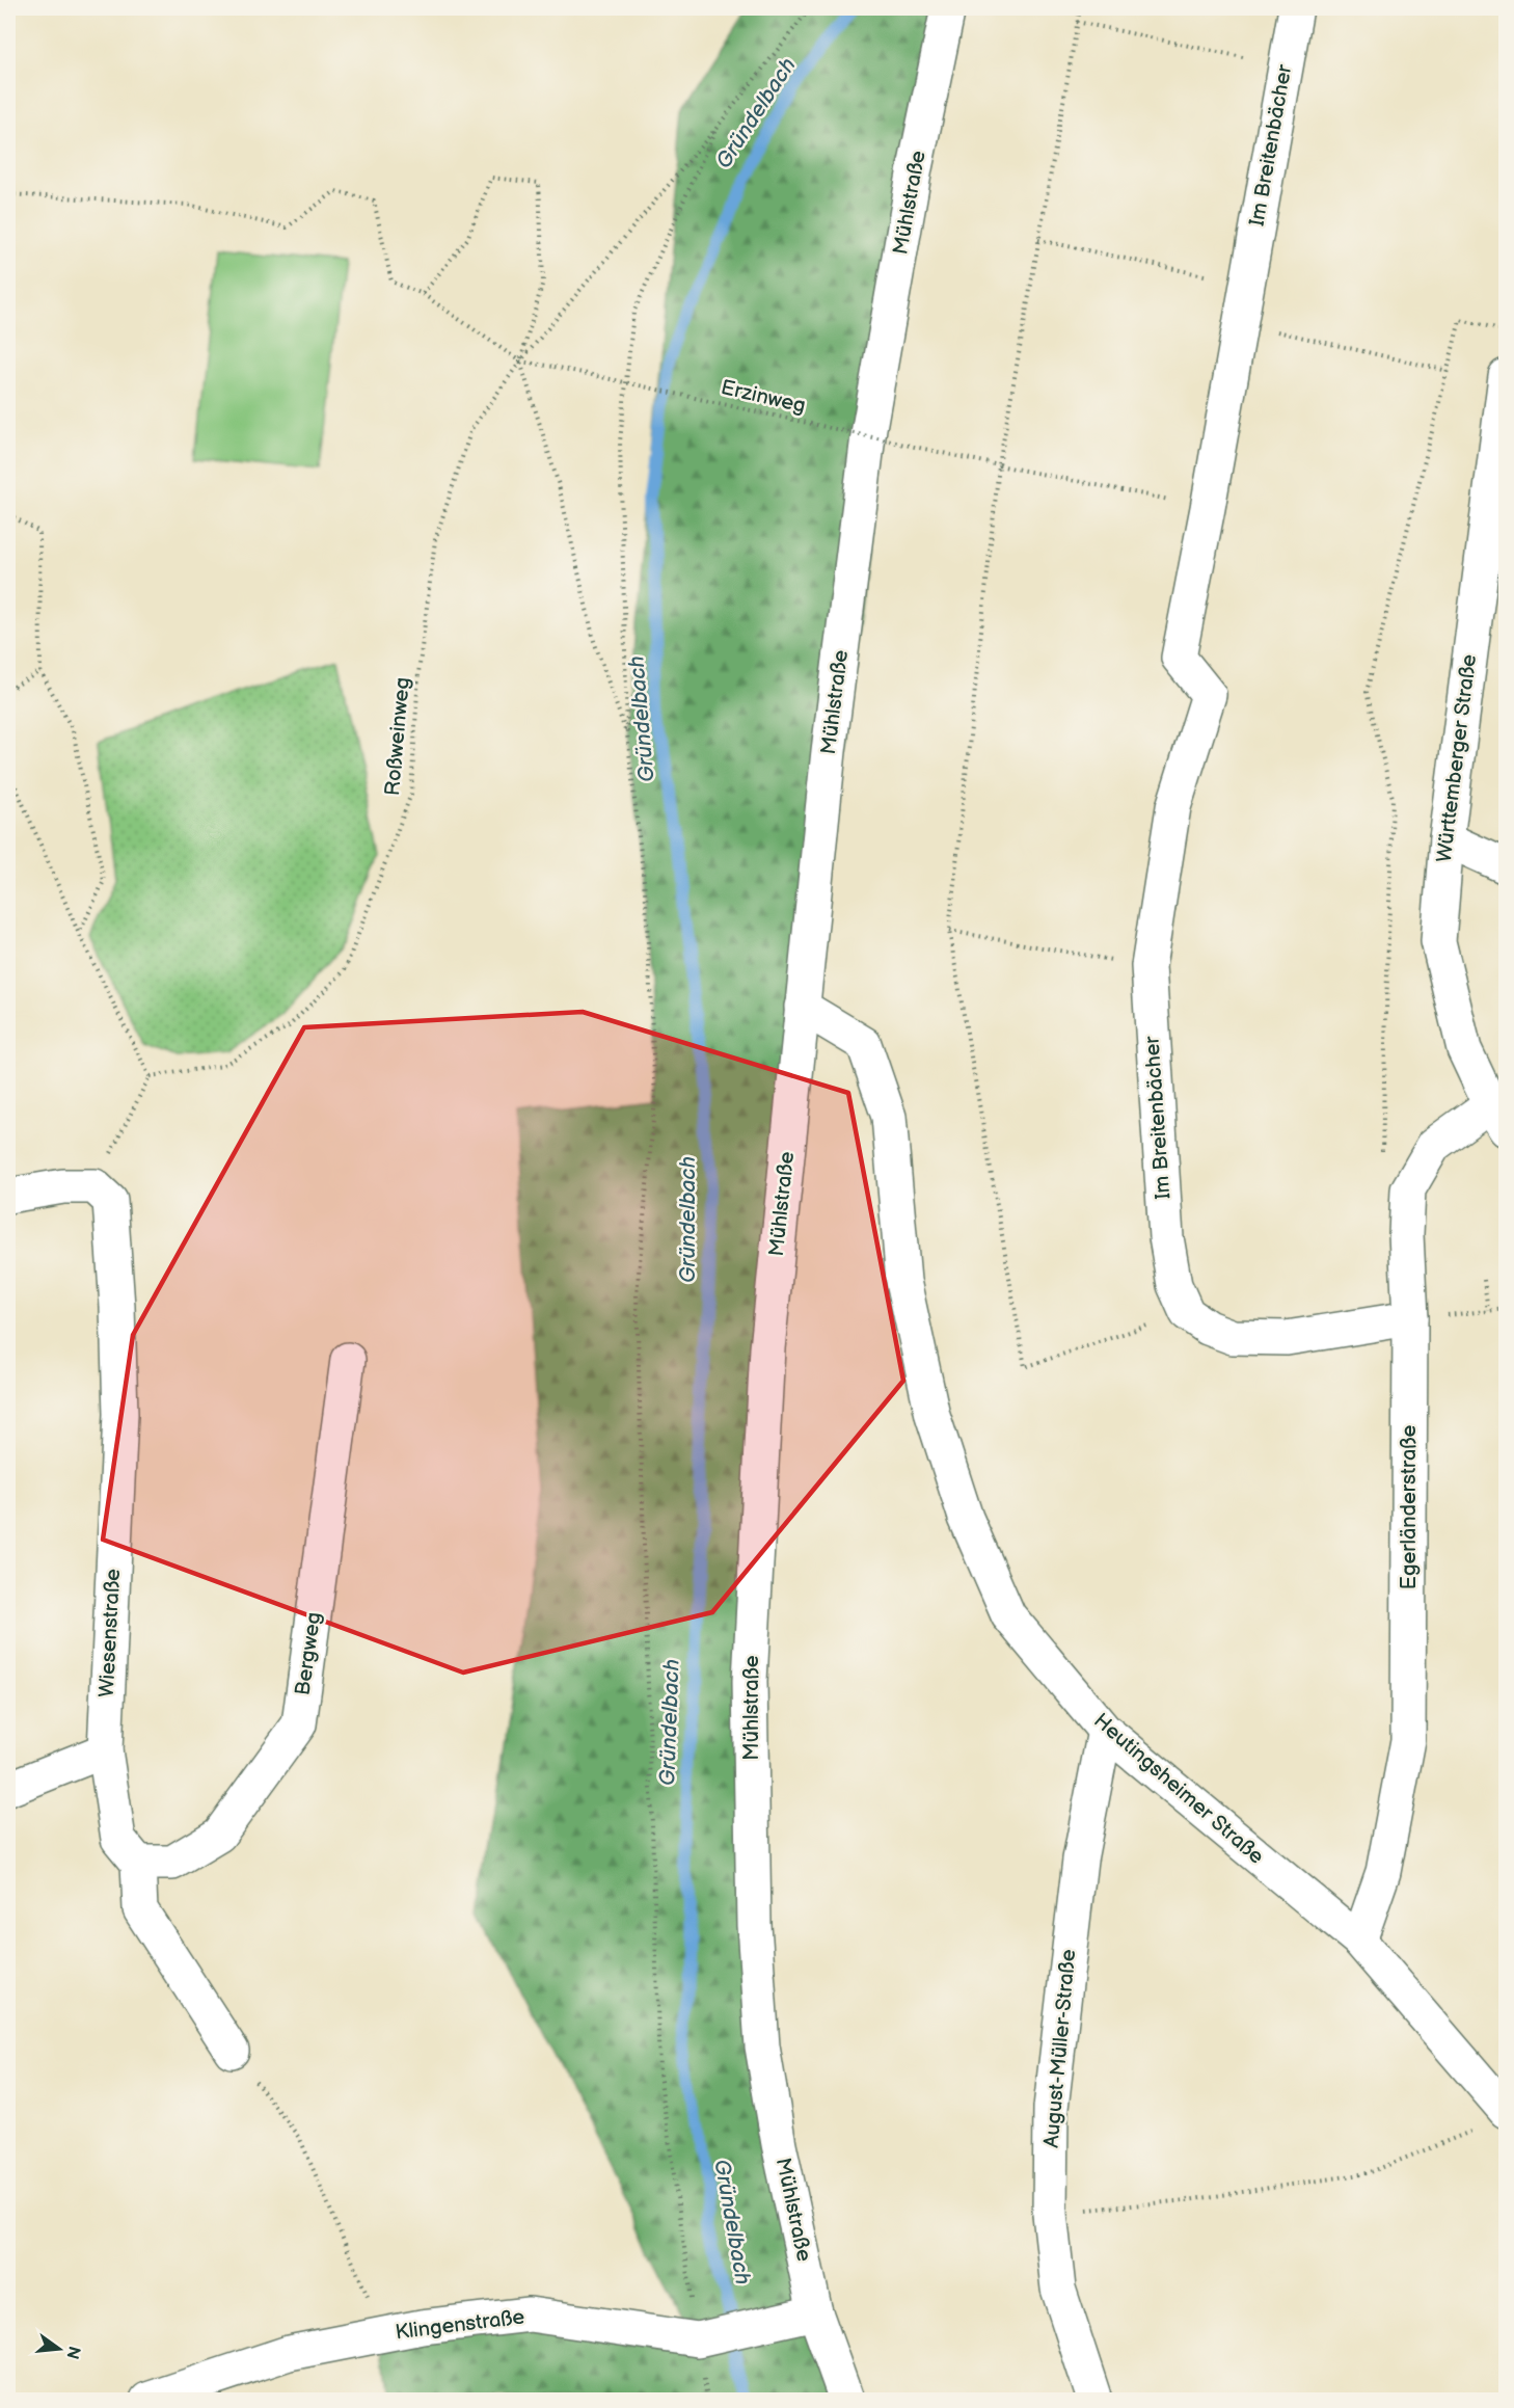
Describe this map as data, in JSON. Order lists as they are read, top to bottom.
{
  "streets": {
    "street": [
      "Im Breitenbächer",
      "Mühlstraße",
      "Württemberger Straße",
      "Egerländerstraße",
      "Wiesenstraße",
      "Bergweg",
      "Heutingsheimer Straße",
      "August-Müller-Straße",
      "Klingenstraße"
    ],
    "path": ["Erzinweg", "Roßweinweg"]
  },
  "crossings": [
    ["Im Breitenbächer", "Erzinweg"],
    ["Mühlstraße", "Heutingsheimer Straße"],
    ["Mühlstraße", "Klingenstraße"],
    ["Erzinweg", "Roßweinweg"],
    ["Württemberger Straße", "Egerländerstraße"],
    ["Egerländerstraße", "Heutingsheimer Straße"],
    ["Wiesenstraße", "Bergweg"],
    ["Heutingsheimer Straße", "August-Müller-Straße"]
  ],
  "water": ["Gründelbach"],
  "north": "right"
}
